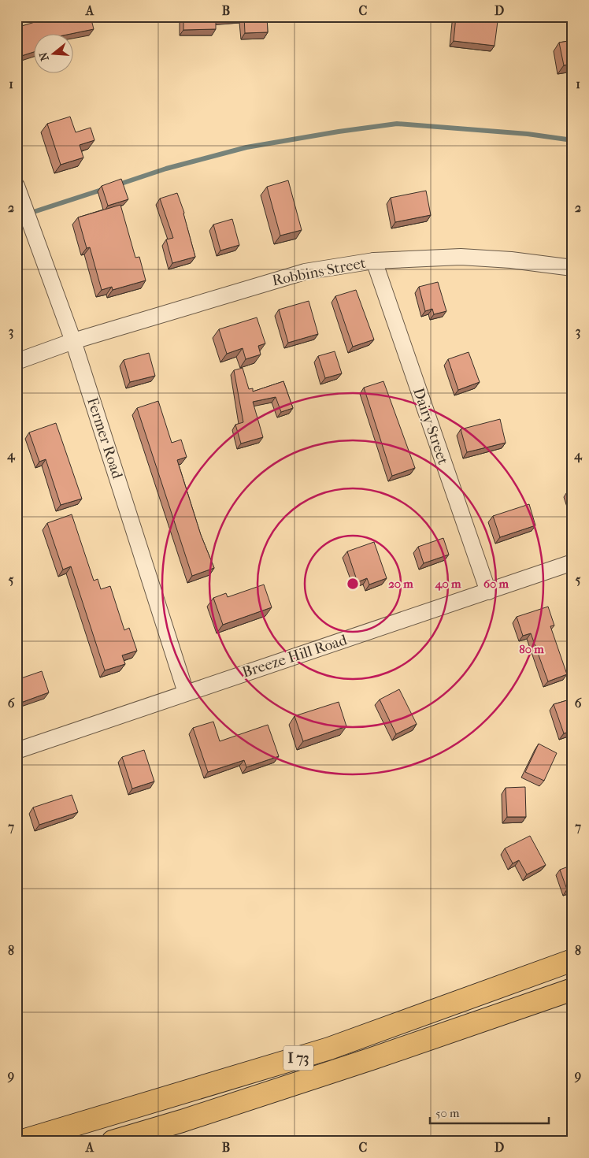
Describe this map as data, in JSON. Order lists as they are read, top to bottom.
{
  "streets": {
    "highway": ["I 73"],
    "street": [
      "Robbins Street",
      "Dairy Street",
      "Fermer Road",
      "Breeze Hill Road"
    ]
  },
  "crossings": [
    ["Robbins Street", "Dairy Street"],
    ["Robbins Street", "Fermer Road"],
    ["Dairy Street", "Breeze Hill Road"],
    ["Fermer Road", "Breeze Hill Road"]
  ],
  "scale_bar": "50 m",
  "north": "left",
  "grid": {
    "columns": [
      "A",
      "B",
      "C",
      "D"
    ],
    "rows": [
      "1",
      "2",
      "3",
      "4",
      "5",
      "6",
      "7",
      "8",
      "9"
    ]
  },
  "rings": [
    "20 m",
    "40 m",
    "60 m",
    "80 m"
  ]
}
